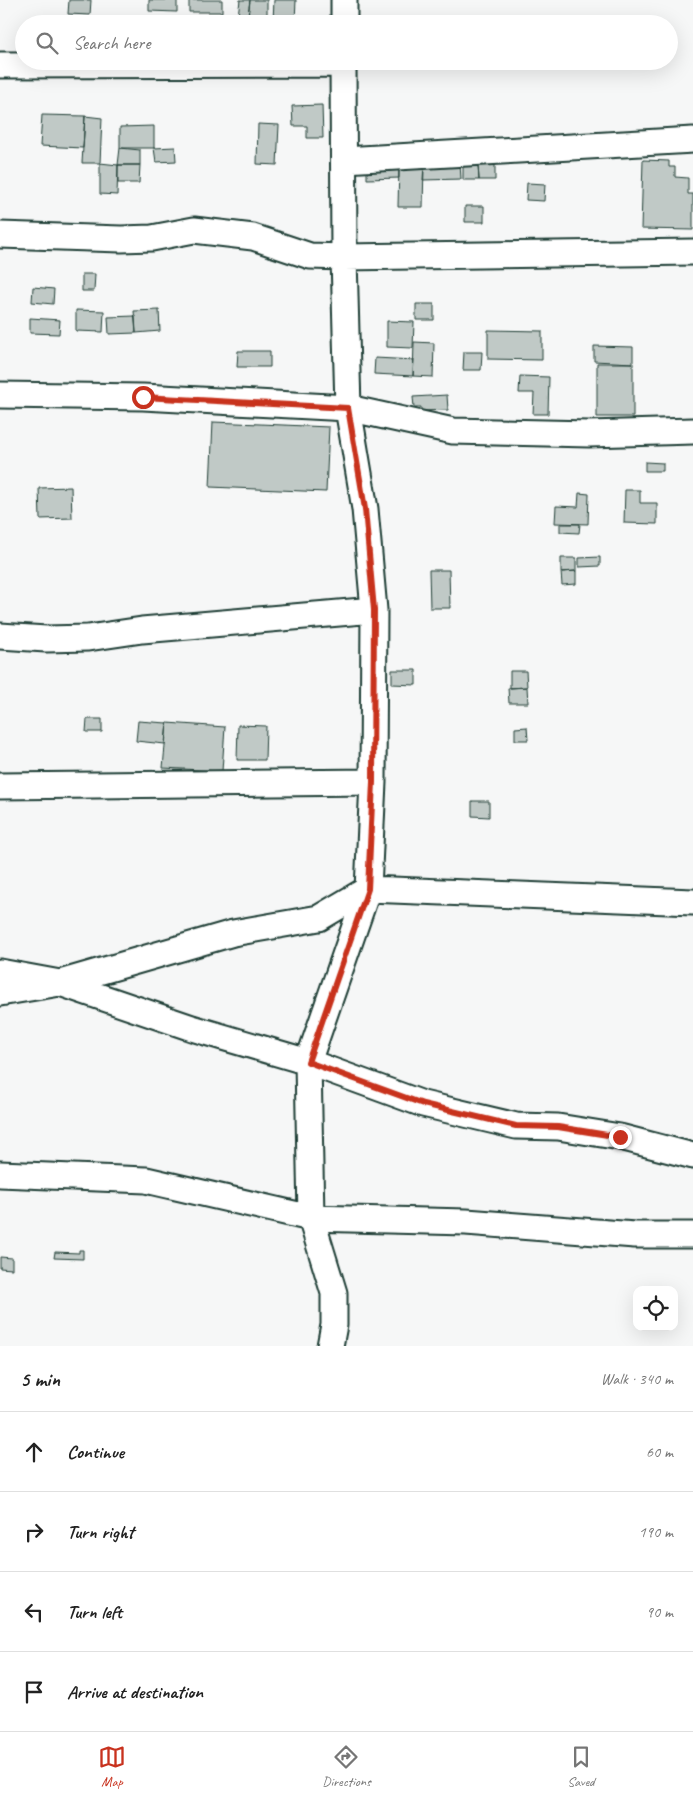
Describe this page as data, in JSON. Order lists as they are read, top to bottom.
{
  "page": {
    "search": "Search here",
    "heading": ["5 min", "Walk · 340 m"],
    "list": [
      ["Continue", "60 m"],
      ["Turn right", "190 m"],
      ["Turn left", "90 m"],
      "Arrive at destination"
    ],
    "nav": ["Map", "Directions", "Saved"]
  }
}
